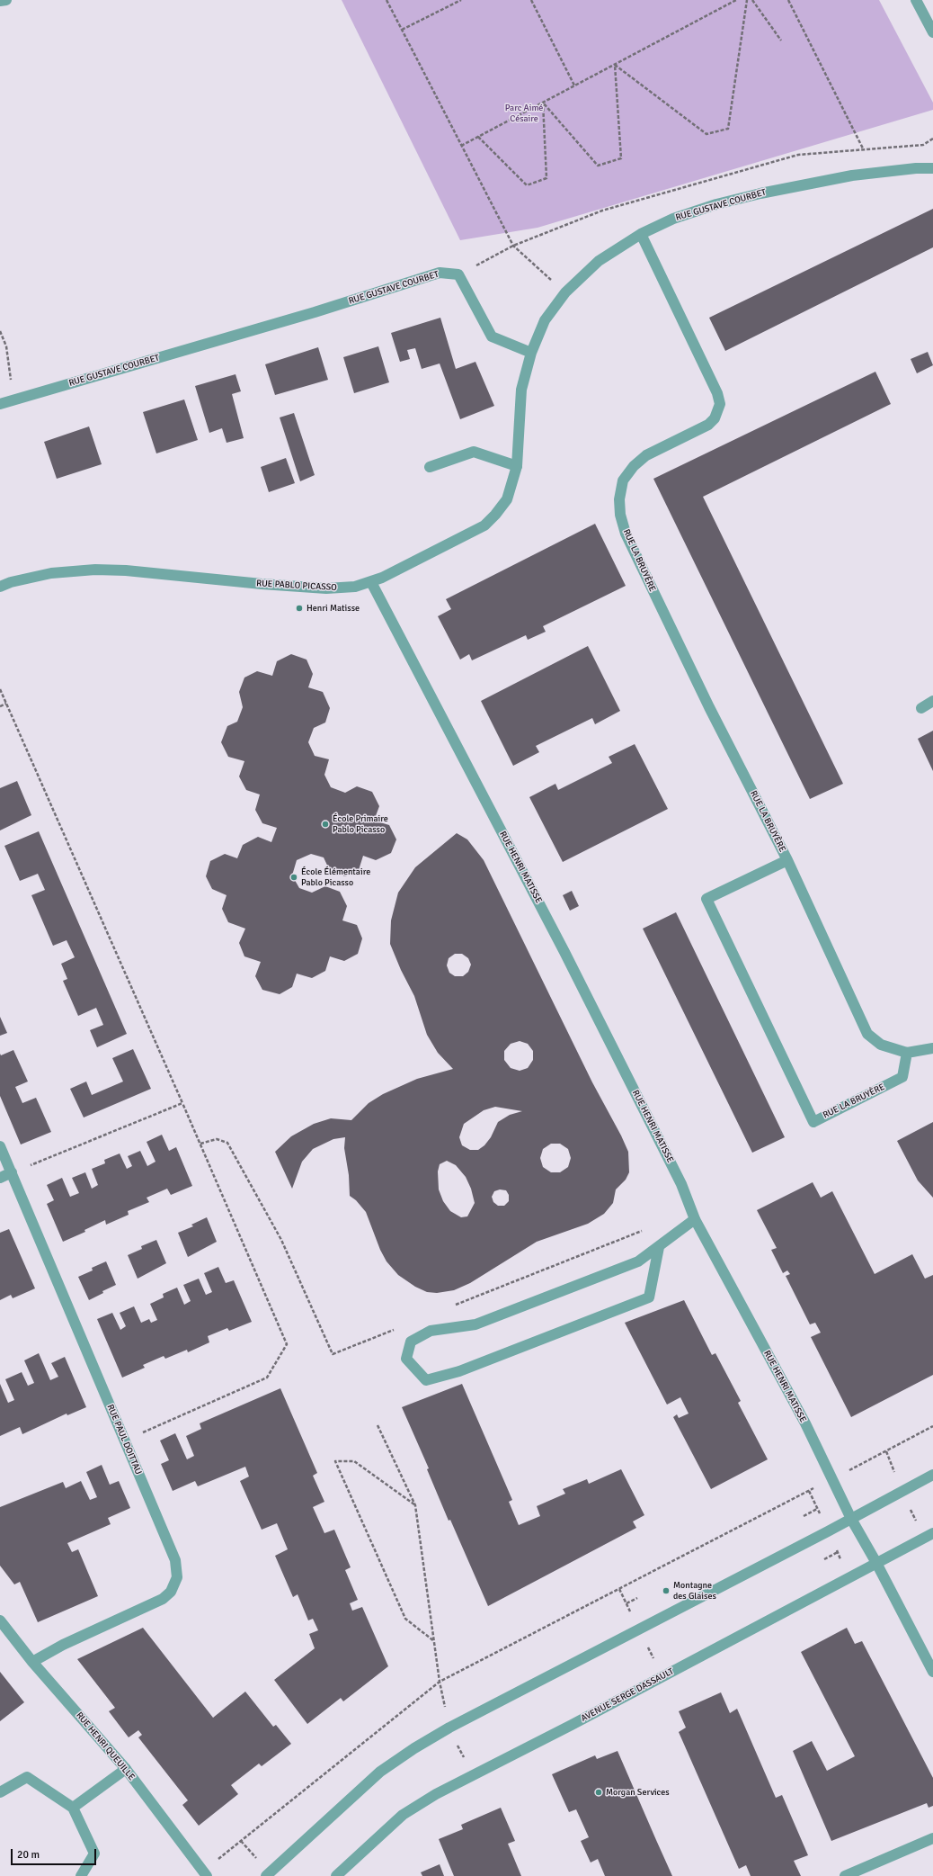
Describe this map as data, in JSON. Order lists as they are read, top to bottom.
{
  "streets": {
    "street": [
      "RUE GUSTAVE COURBET",
      "RUE LA BRUYÈRE",
      "RUE PABLO PICASSO",
      "RUE HENRI MATISSE",
      "RUE PAUL DOITTAU",
      "AVENUE SERGE DASSAULT",
      "RUE HENRI QUEUILLE"
    ]
  },
  "crossings": [
    ["RUE GUSTAVE COURBET", "RUE LA BRUYÈRE"],
    ["RUE GUSTAVE COURBET", "RUE PABLO PICASSO"],
    ["RUE PABLO PICASSO", "RUE HENRI MATISSE"],
    ["RUE HENRI MATISSE", "AVENUE SERGE DASSAULT"],
    ["RUE PAUL DOITTAU", "RUE HENRI QUEUILLE"]
  ],
  "parks": ["Parc Aimé Césaire"],
  "places": [
    "Henri Matisse",
    "École Primaire Pablo Picasso",
    "École Élémentaire Pablo Picasso",
    "Montagne des Glaises",
    "Morgan Services"
  ],
  "scale_bar": "20 m"
}
